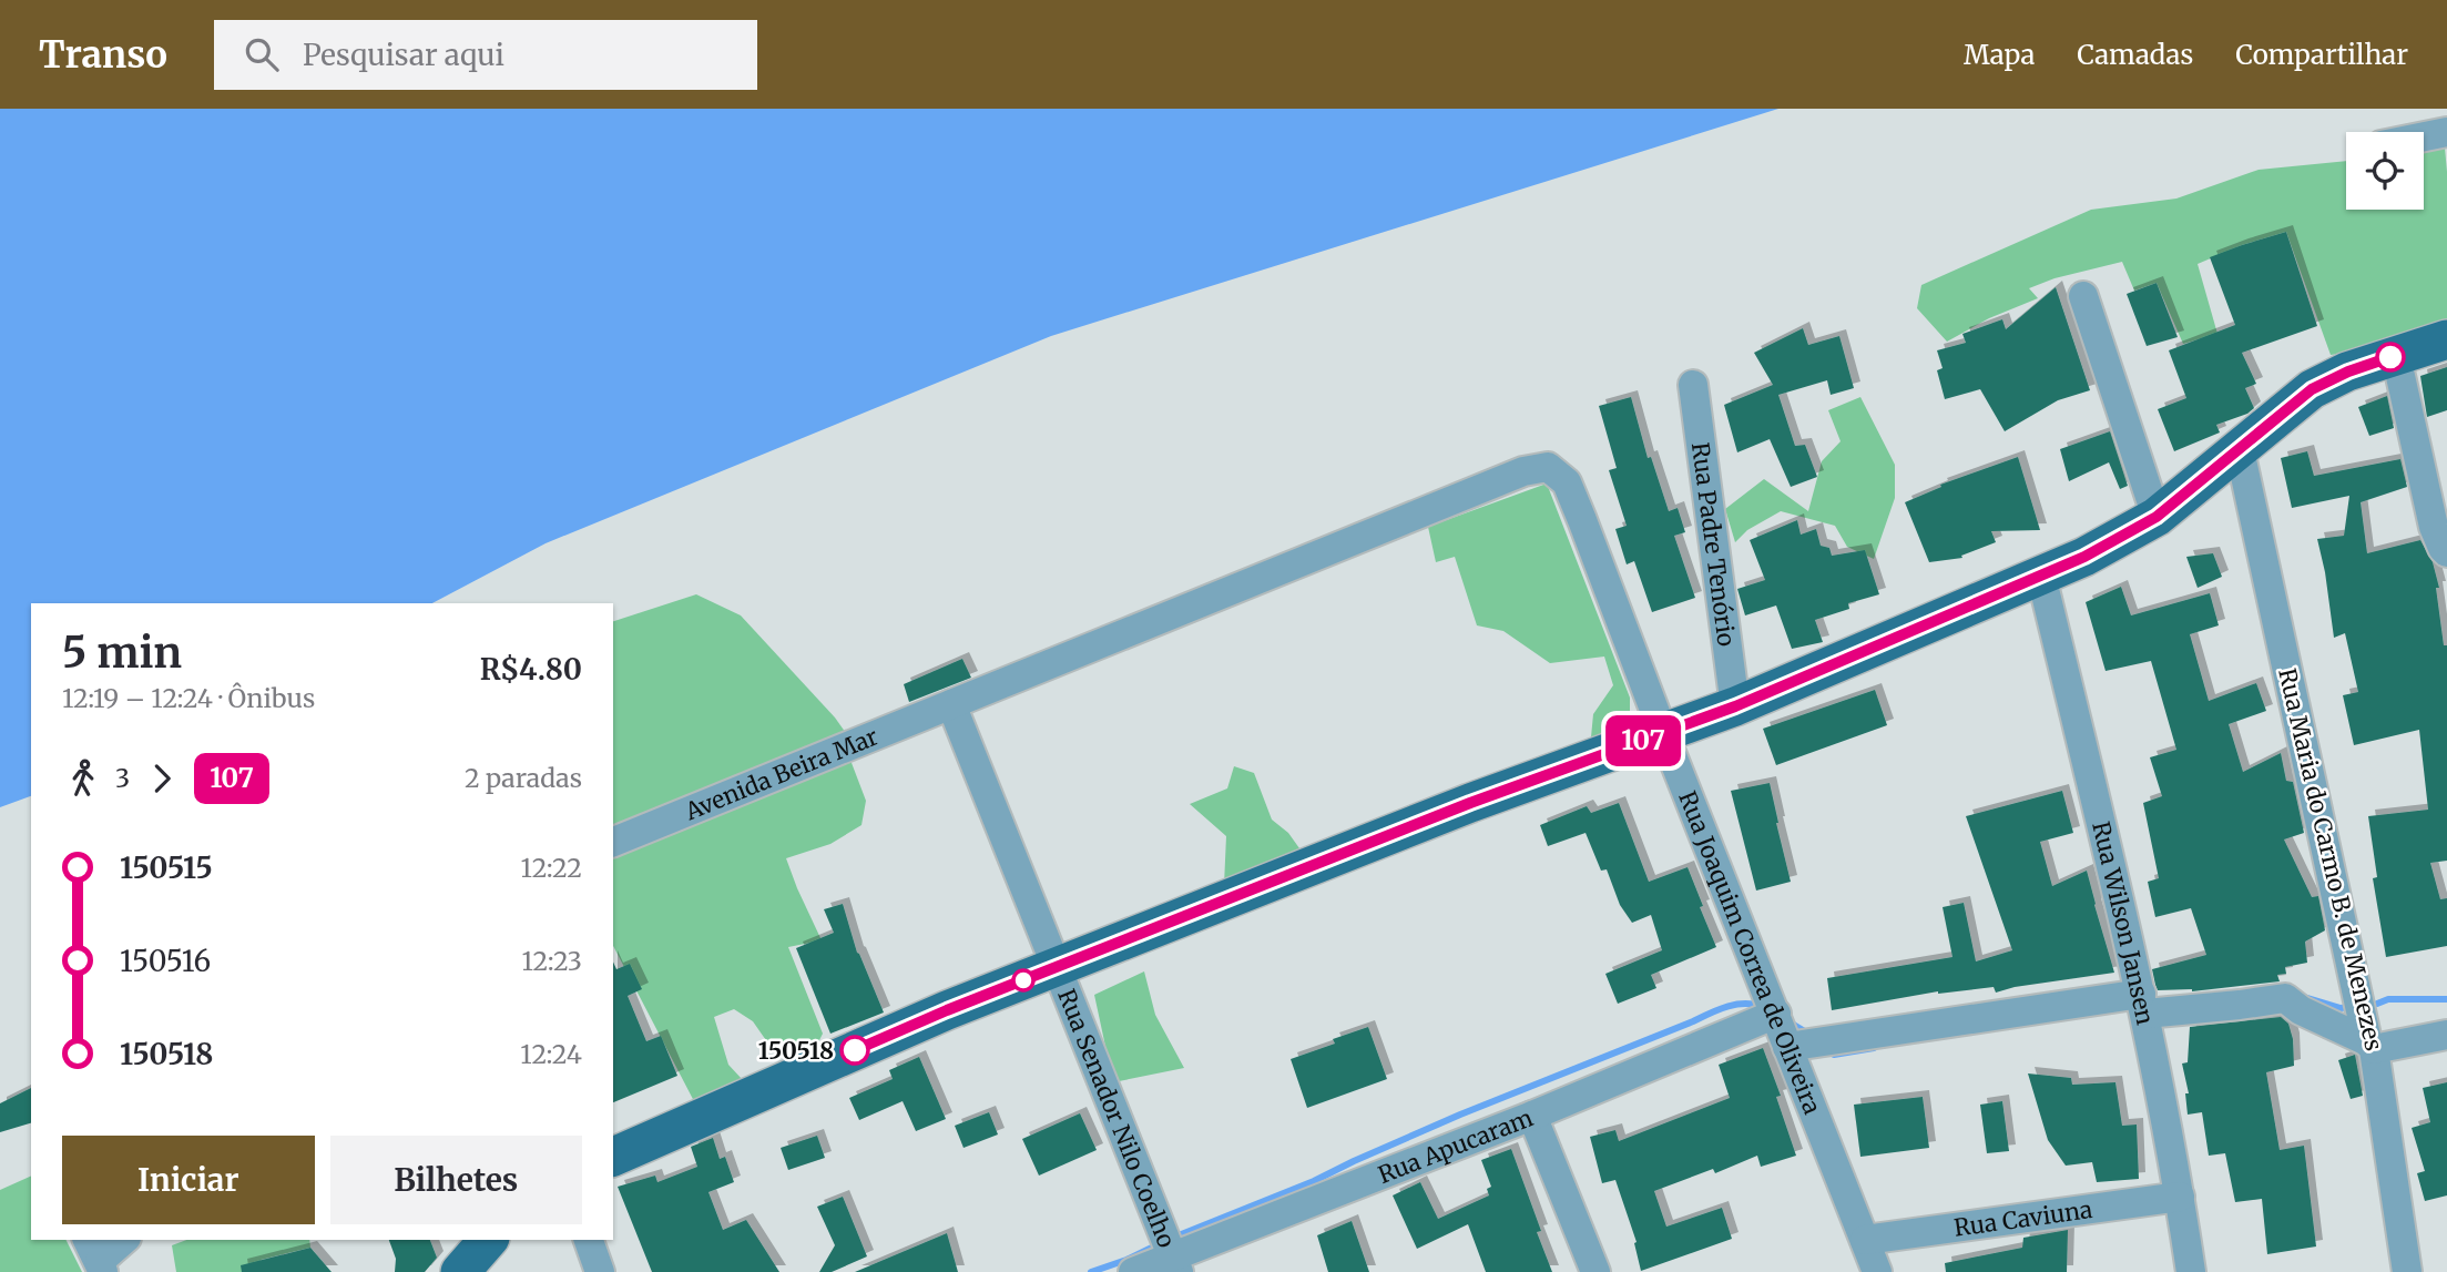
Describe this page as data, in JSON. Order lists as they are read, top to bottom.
{
  "streets": {
    "street": [
      "Rua Padre Tenório",
      "Avenida Beira Mar",
      "Rua Maria do Carmo B. de Menezes",
      "Rua Wilson Jansen",
      "Rua Joaquim Correa de Oliveira",
      "Rua Senador Nilo Coelho",
      "Rua Apucaram",
      "Rua Caviuna"
    ]
  },
  "crossings": [
    ["Avenida Beira Mar", "Rua Joaquim Correa de Oliveira"],
    ["Avenida Beira Mar", "Rua Senador Nilo Coelho"],
    ["Rua Wilson Jansen", "Rua Caviuna"],
    ["Rua Joaquim Correa de Oliveira", "Rua Apucaram"],
    ["Rua Joaquim Correa de Oliveira", "Rua Caviuna"],
    ["Rua Senador Nilo Coelho", "Rua Apucaram"]
  ],
  "places": ["150518"],
  "lines": ["bus line 107"],
  "page": {
    "header": "Transo",
    "search": "Pesquisar aqui",
    "nav": ["Mapa", "Camadas", "Compartilhar"],
    "on_map": "107",
    "heading": ["5 min", "12:19 – 12:24 · Ônibus", "R$4.80"],
    "legs": ["3", "107", "2 paradas"],
    "list": [
      {
        "name": "150515",
        "value": "12:22"
      },
      {
        "name": "150516",
        "value": "12:23"
      },
      {
        "name": "150518",
        "value": "12:24"
      }
    ],
    "buttons": ["Iniciar", "Bilhetes"]
  }
}
